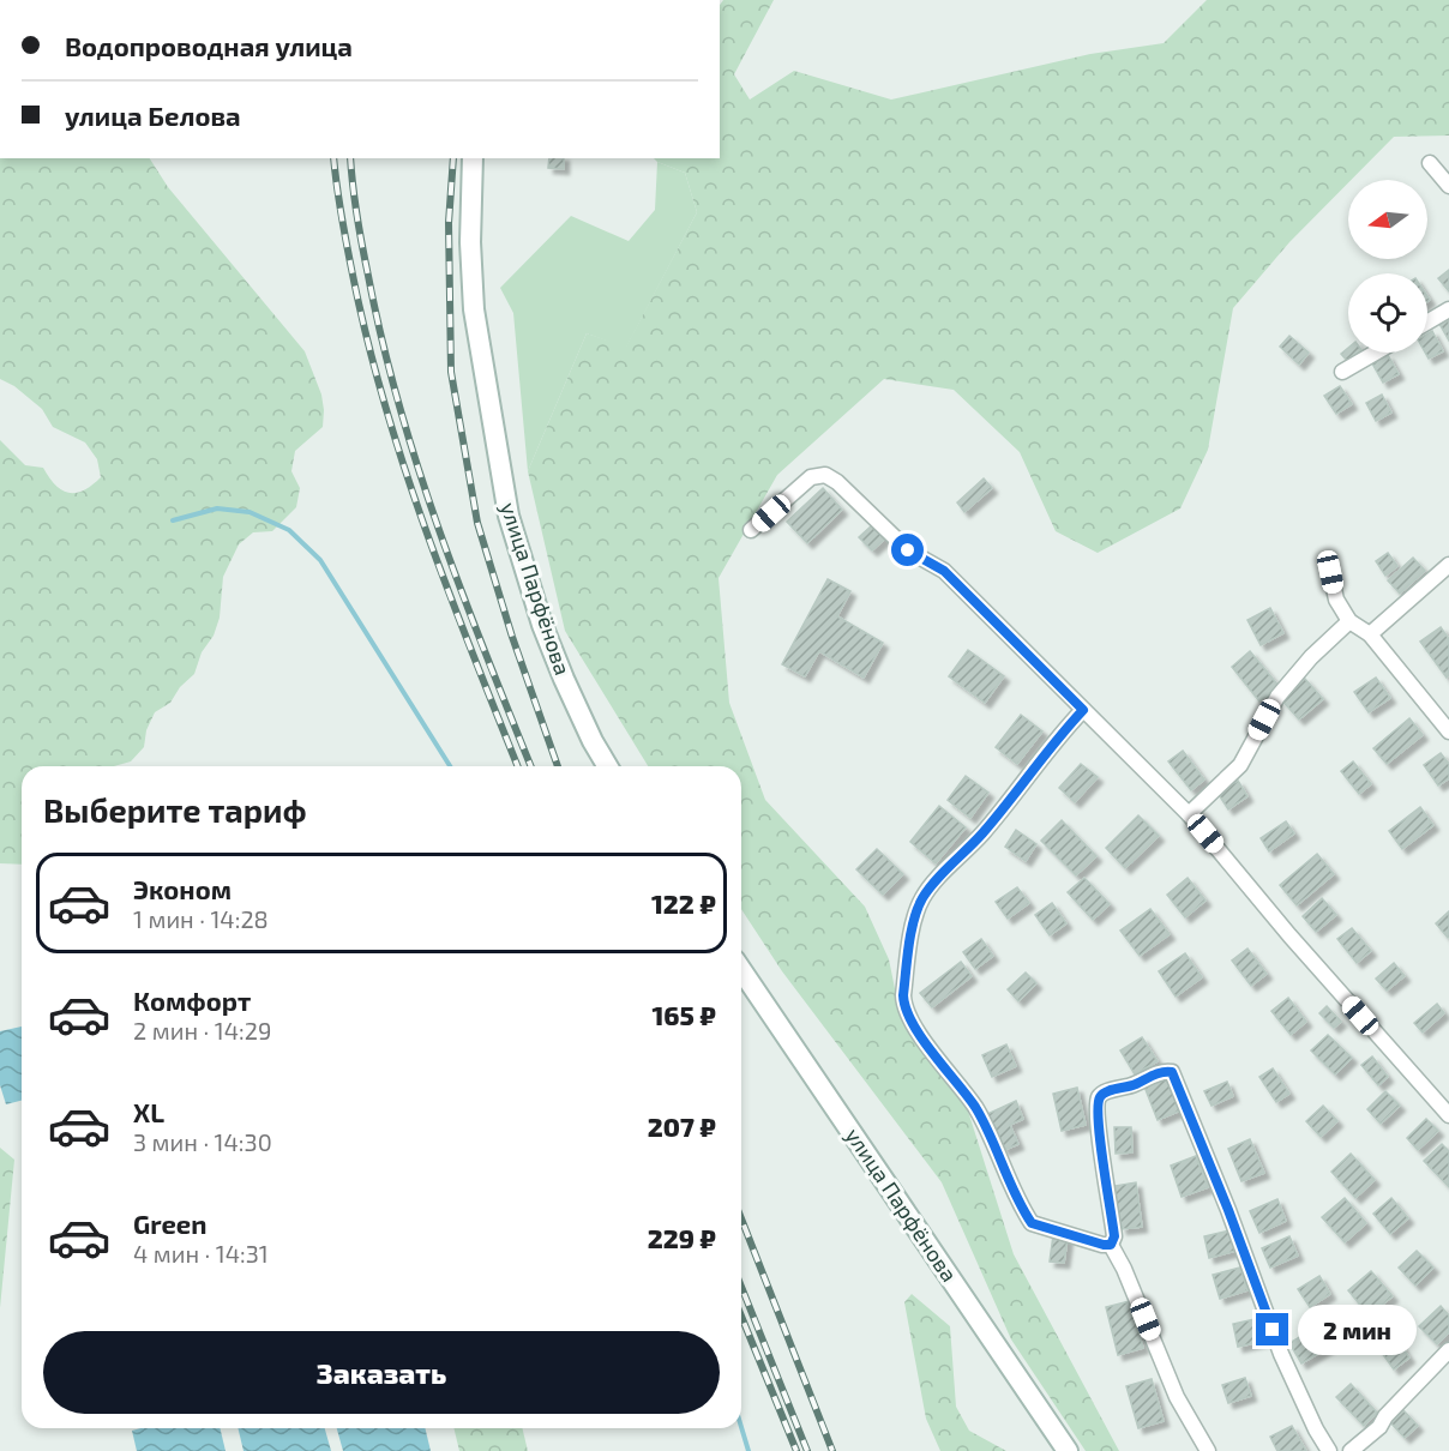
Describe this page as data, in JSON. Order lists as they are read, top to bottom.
{
  "streets": {
    "main road": ["улица Парфёнова"]
  },
  "north": "left",
  "page": {
    "banner": ["Водопроводная улица", "улица Белова"],
    "heading": "Выберите тариф",
    "list": [
      {
        "name": "Эконом",
        "note": "1 мин · 14:28",
        "value": "122 ₽"
      },
      {
        "name": "Комфорт",
        "note": "2 мин · 14:29",
        "value": "165 ₽"
      },
      {
        "name": "XL",
        "note": "3 мин · 14:30",
        "value": "207 ₽"
      },
      {
        "name": "Green",
        "note": "4 мин · 14:31",
        "value": "229 ₽"
      }
    ],
    "bubble": "2 мин",
    "buttons": "Заказать"
  }
}
